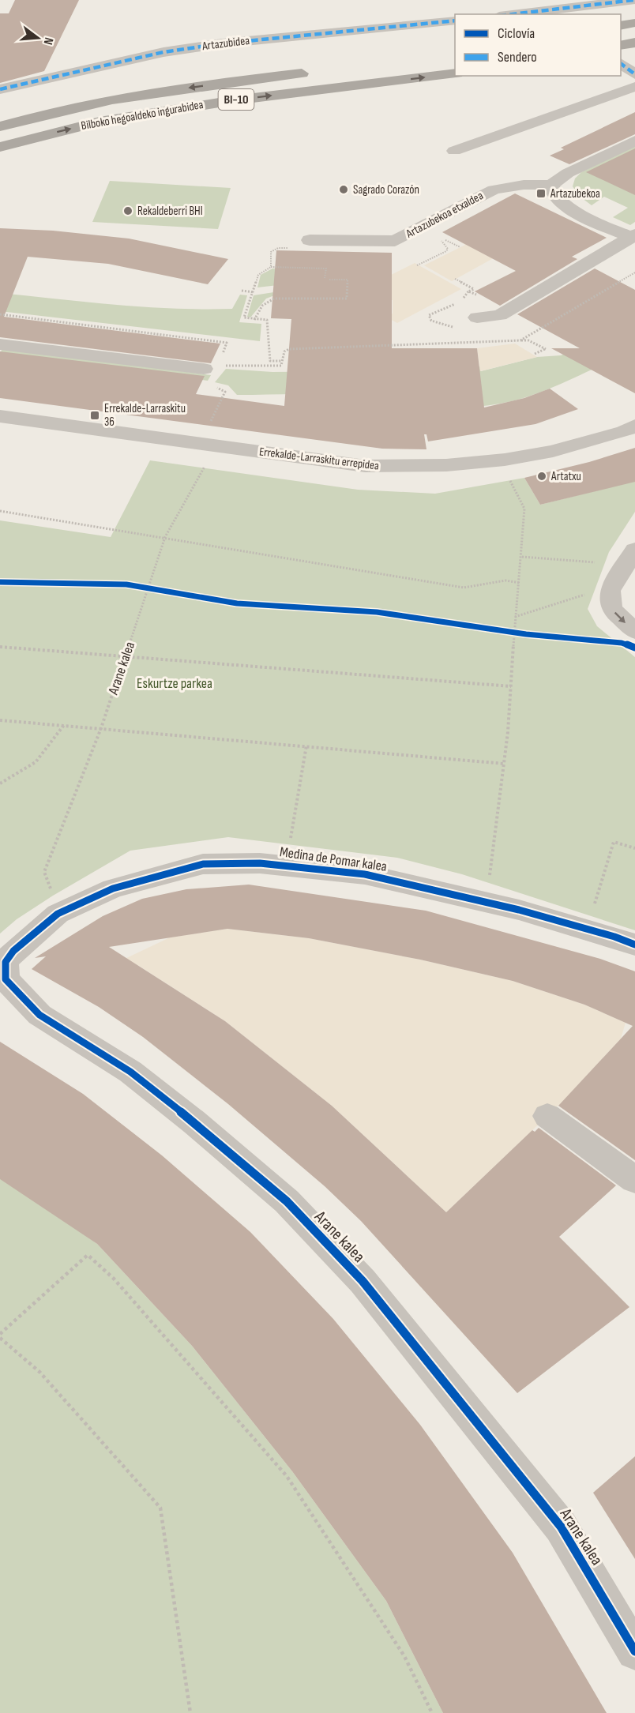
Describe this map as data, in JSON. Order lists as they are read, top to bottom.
{
  "streets": {
    "highway": ["BI-10", "Bilboko hegoaldeko ingurabidea"],
    "street": [
      "Artazubidea",
      "Artazubekoa etxaldea",
      "Errekalde-Larraskitu errepidea",
      "Arane kalea",
      "Medina de Pomar kalea"
    ]
  },
  "crossings": [
    ["Errekalde-Larraskitu errepidea", "Arane kalea"],
    ["Arane kalea", "Medina de Pomar kalea"]
  ],
  "parks": ["Eskurtze parkea"],
  "places": {
    "other": ["Sagrado Corazón", "Rekaldeberri BHI", "Artatxu"],
    "transit": ["Artazubekoa", "Errekalde-Larraskitu 36"]
  },
  "legend": ["Ciclovía", "Sendero"],
  "north": "right"
}
